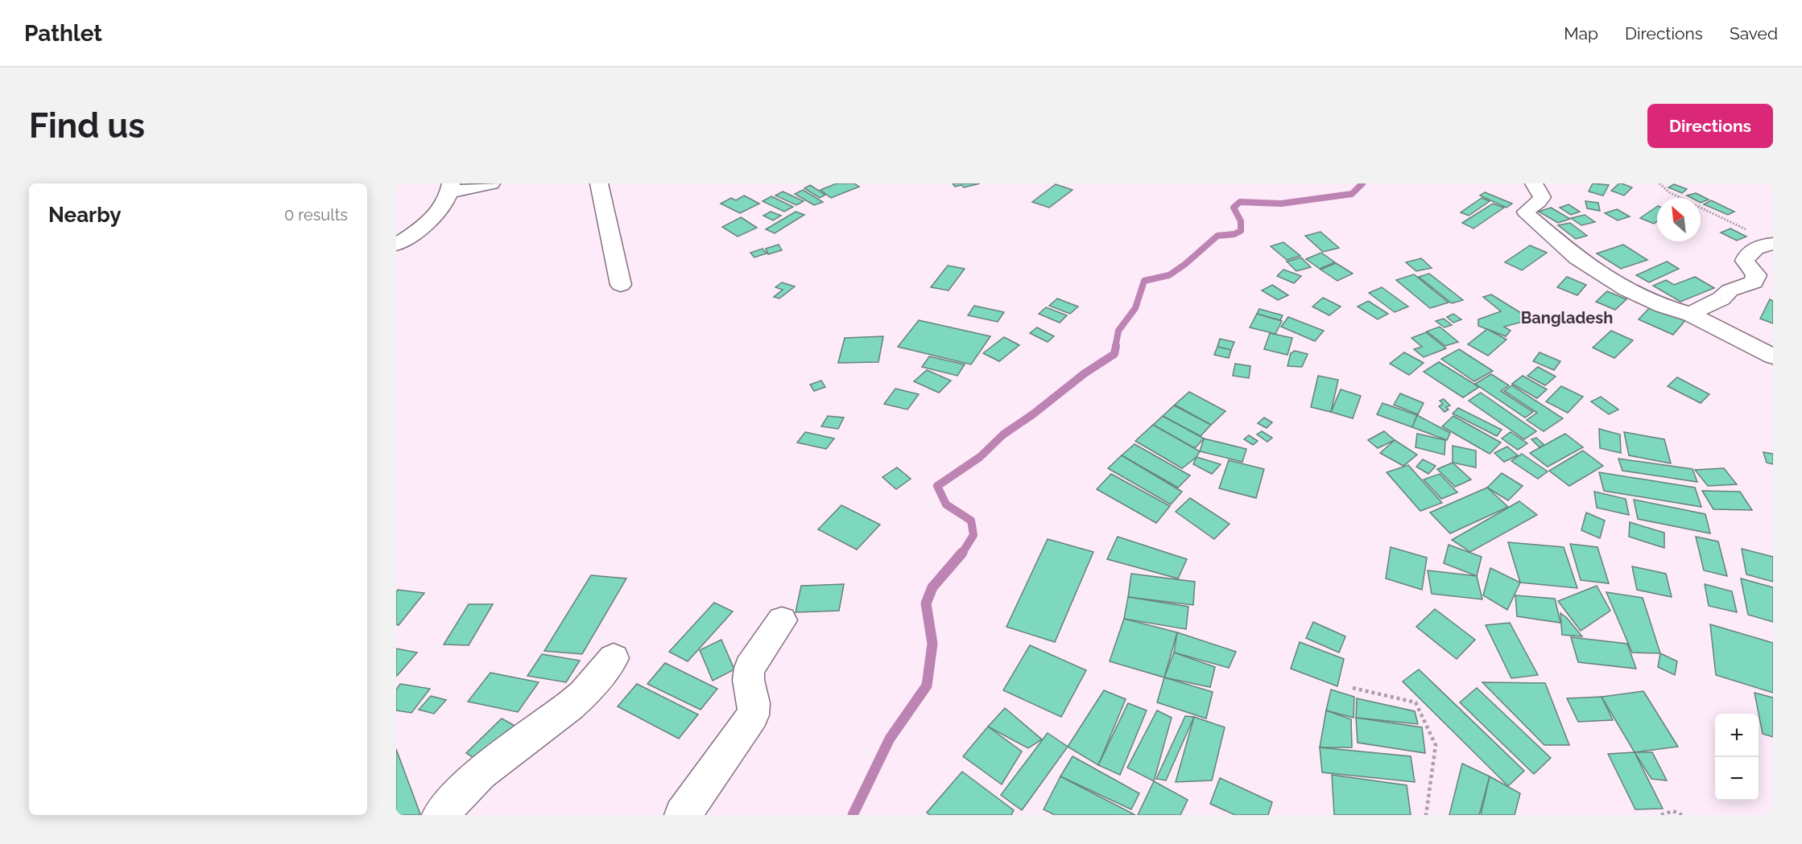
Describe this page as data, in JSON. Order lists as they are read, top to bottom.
{
  "districts": ["Bangladesh"],
  "north": "top left",
  "page": {
    "header": "Pathlet",
    "nav": ["Map", "Directions", "Saved"],
    "buttons": "Directions",
    "title": "Find us",
    "heading": ["Nearby", "0 results"],
    "map_buttons": ["+", "−"]
  }
}
